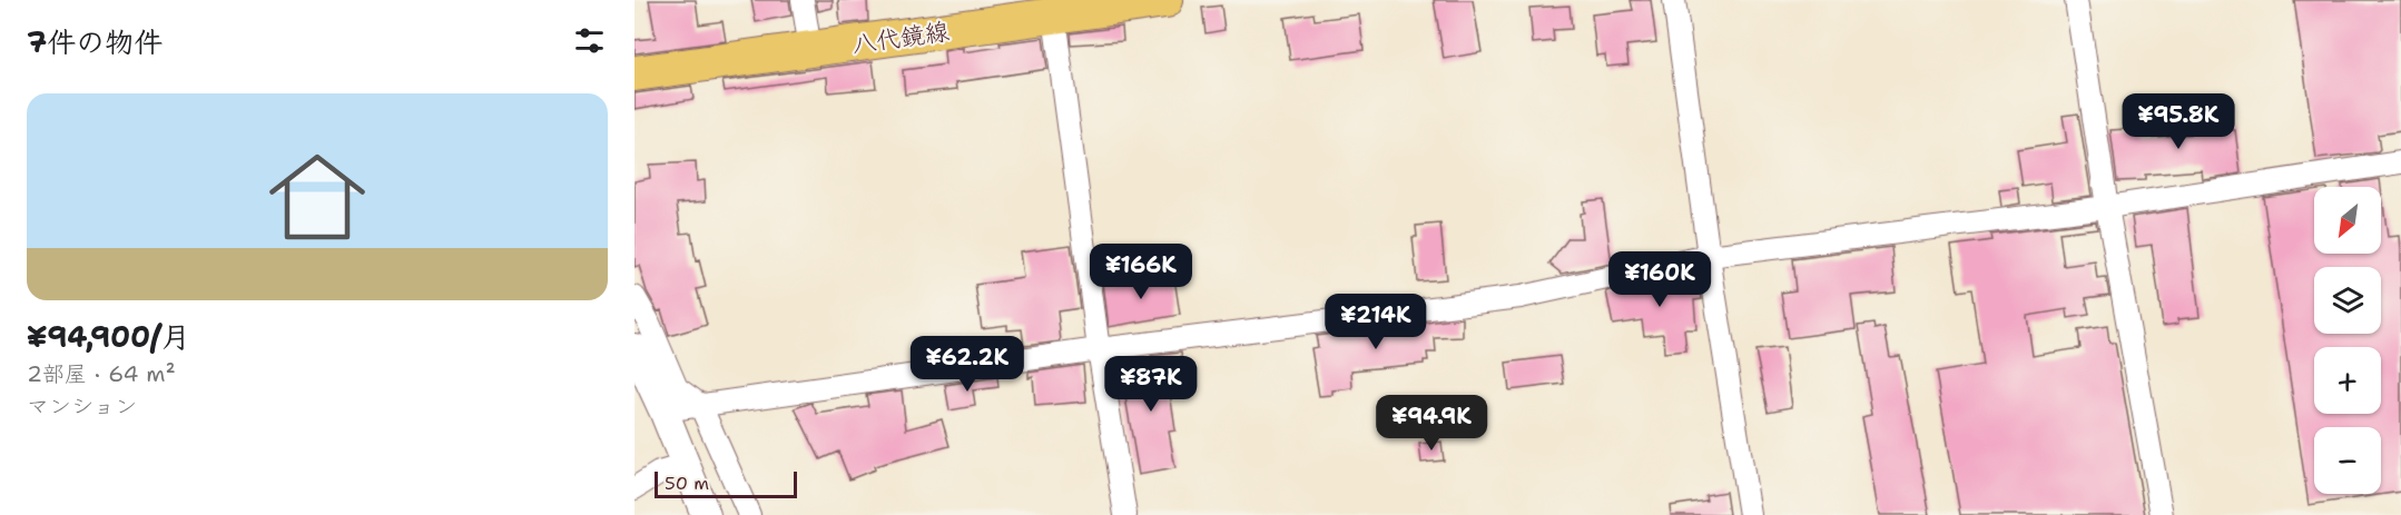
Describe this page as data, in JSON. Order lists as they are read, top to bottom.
{
  "streets": {
    "main road": ["八代鏡線"]
  },
  "scale_bar": "50 m",
  "north": "bottom left",
  "page": {
    "heading": "7件の物件",
    "list": [
      {
        "name": "¥94,900/月",
        "note": "2部屋 · 64 m² · マンション"
      }
    ],
    "price": [
      "¥95.8K",
      "¥166K",
      "¥160K",
      "¥214K",
      "¥62.2K",
      "¥87K",
      "¥94.9K"
    ],
    "map_buttons": ["+", "−"],
    "scale": "50 m"
  }
}
